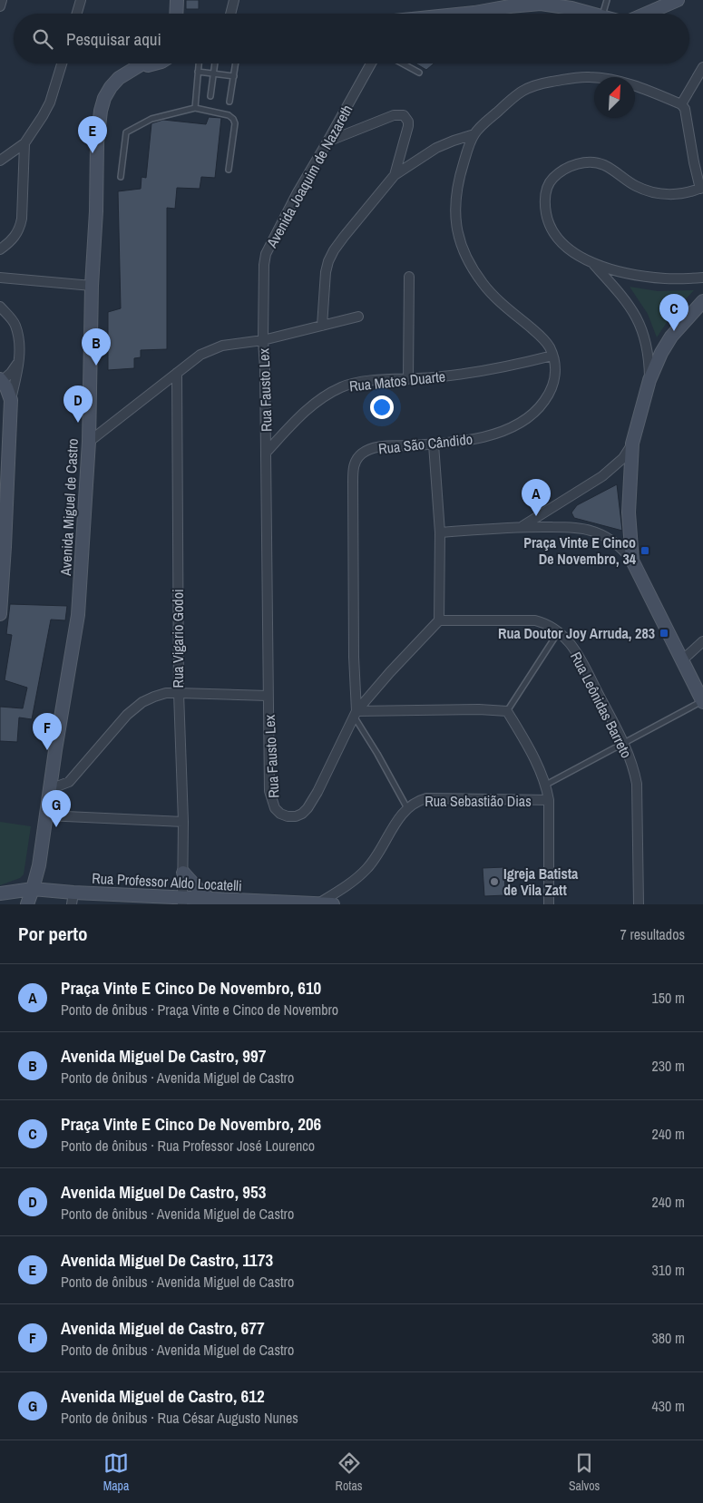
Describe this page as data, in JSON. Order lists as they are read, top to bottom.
{
  "streets": {
    "street": [
      "Avenida Joaquim de Nazareth",
      "Rua Matos Duarte",
      "Rua Fausto Lex",
      "Rua São Cândido",
      "Avenida Miguel de Castro",
      "Rua Vigario Godoi",
      "Rua Leônidas Barreto",
      "Rua Sebastião Dias",
      "Rua Professor Aldo Locatelli"
    ]
  },
  "crossings": [
    ["Avenida Joaquim de Nazareth", "Rua Fausto Lex"],
    ["Rua Matos Duarte", "Rua Fausto Lex"],
    ["Rua Matos Duarte", "Rua São Cândido"],
    ["Rua Fausto Lex", "Rua São Cândido"],
    ["Rua Fausto Lex", "Rua Leônidas Barreto"],
    ["Avenida Miguel de Castro", "Rua Professor Aldo Locatelli"],
    ["Rua Vigario Godoi", "Rua Professor Aldo Locatelli"],
    ["Rua Sebastião Dias", "Rua Professor Aldo Locatelli"]
  ],
  "places": {
    "transit": ["Praça Vinte E Cinco De Novembro, 34", "Rua Doutor Joy Arruda, 283"],
    "other": ["Igreja Batista de Vila Zatt"]
  },
  "north": "top right",
  "page": {
    "search": "Pesquisar aqui",
    "pins": [
      "E",
      "C",
      "B",
      "D",
      "A",
      "F",
      "G"
    ],
    "heading": ["Por perto", "7 resultados"],
    "list": [
      {
        "mark": "A",
        "name": "Praça Vinte E Cinco De Novembro, 610",
        "note": "Ponto de ônibus · Praça Vinte e Cinco de Novembro",
        "value": "150 m"
      },
      {
        "mark": "B",
        "name": "Avenida Miguel De Castro, 997",
        "note": "Ponto de ônibus · Avenida Miguel de Castro",
        "value": "230 m"
      },
      {
        "mark": "C",
        "name": "Praça Vinte E Cinco De Novembro, 206",
        "note": "Ponto de ônibus · Rua Professor José Lourenco",
        "value": "240 m"
      },
      {
        "mark": "D",
        "name": "Avenida Miguel De Castro, 953",
        "note": "Ponto de ônibus · Avenida Miguel de Castro",
        "value": "240 m"
      },
      {
        "mark": "E",
        "name": "Avenida Miguel De Castro, 1173",
        "note": "Ponto de ônibus · Avenida Miguel de Castro",
        "value": "310 m"
      },
      {
        "mark": "F",
        "name": "Avenida Miguel de Castro, 677",
        "note": "Ponto de ônibus · Avenida Miguel de Castro",
        "value": "380 m"
      },
      {
        "mark": "G",
        "name": "Avenida Miguel de Castro, 612",
        "note": "Ponto de ônibus · Rua César Augusto Nunes",
        "value": "430 m"
      }
    ],
    "nav": ["Mapa", "Rotas", "Salvos"]
  }
}
